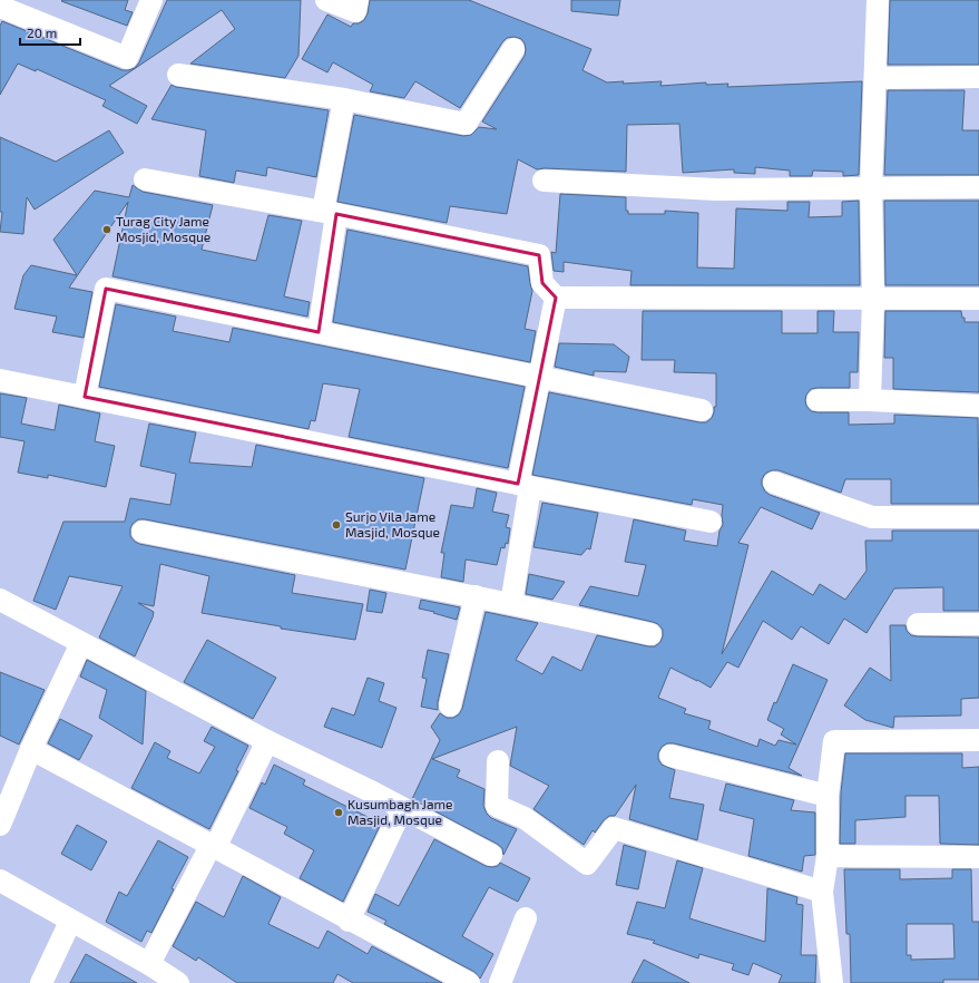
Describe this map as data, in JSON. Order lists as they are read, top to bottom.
{
  "places": ["Turag City Jame Mosjid, Mosque", "Surjo Vila Jame Masjid, Mosque", "Kusumbagh Jame Masjid, Mosque"],
  "scale_bar": "20 m"
}
